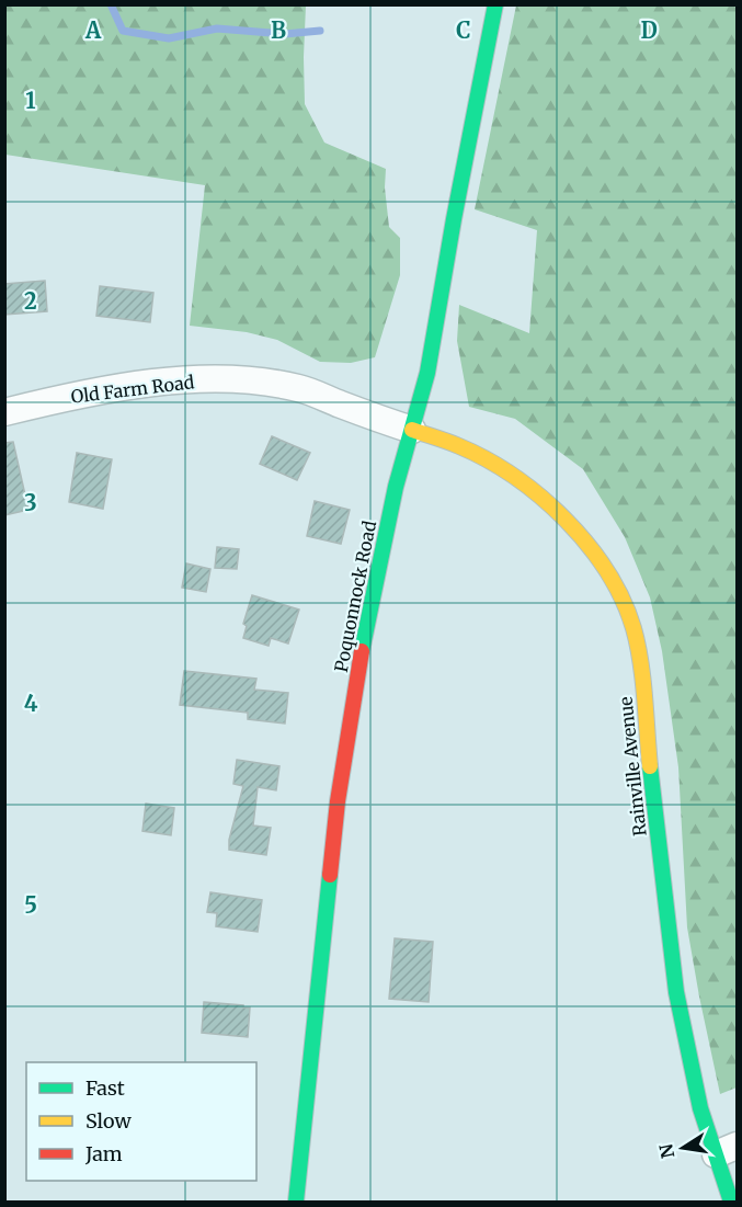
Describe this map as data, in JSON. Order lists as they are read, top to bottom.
{
  "streets": {
    "main road": ["Poquonnock Road", "Rainville Avenue"],
    "street": ["Old Farm Road"]
  },
  "crossings": [
    ["Old Farm Road", "Poquonnock Road"],
    ["Old Farm Road", "Rainville Avenue"],
    ["Poquonnock Road", "Rainville Avenue"]
  ],
  "legend": ["Fast", "Slow", "Jam"],
  "north": "left",
  "grid": {
    "columns": [
      "A",
      "B",
      "C",
      "D"
    ],
    "rows": [
      "1",
      "2",
      "3",
      "4",
      "5"
    ]
  }
}
